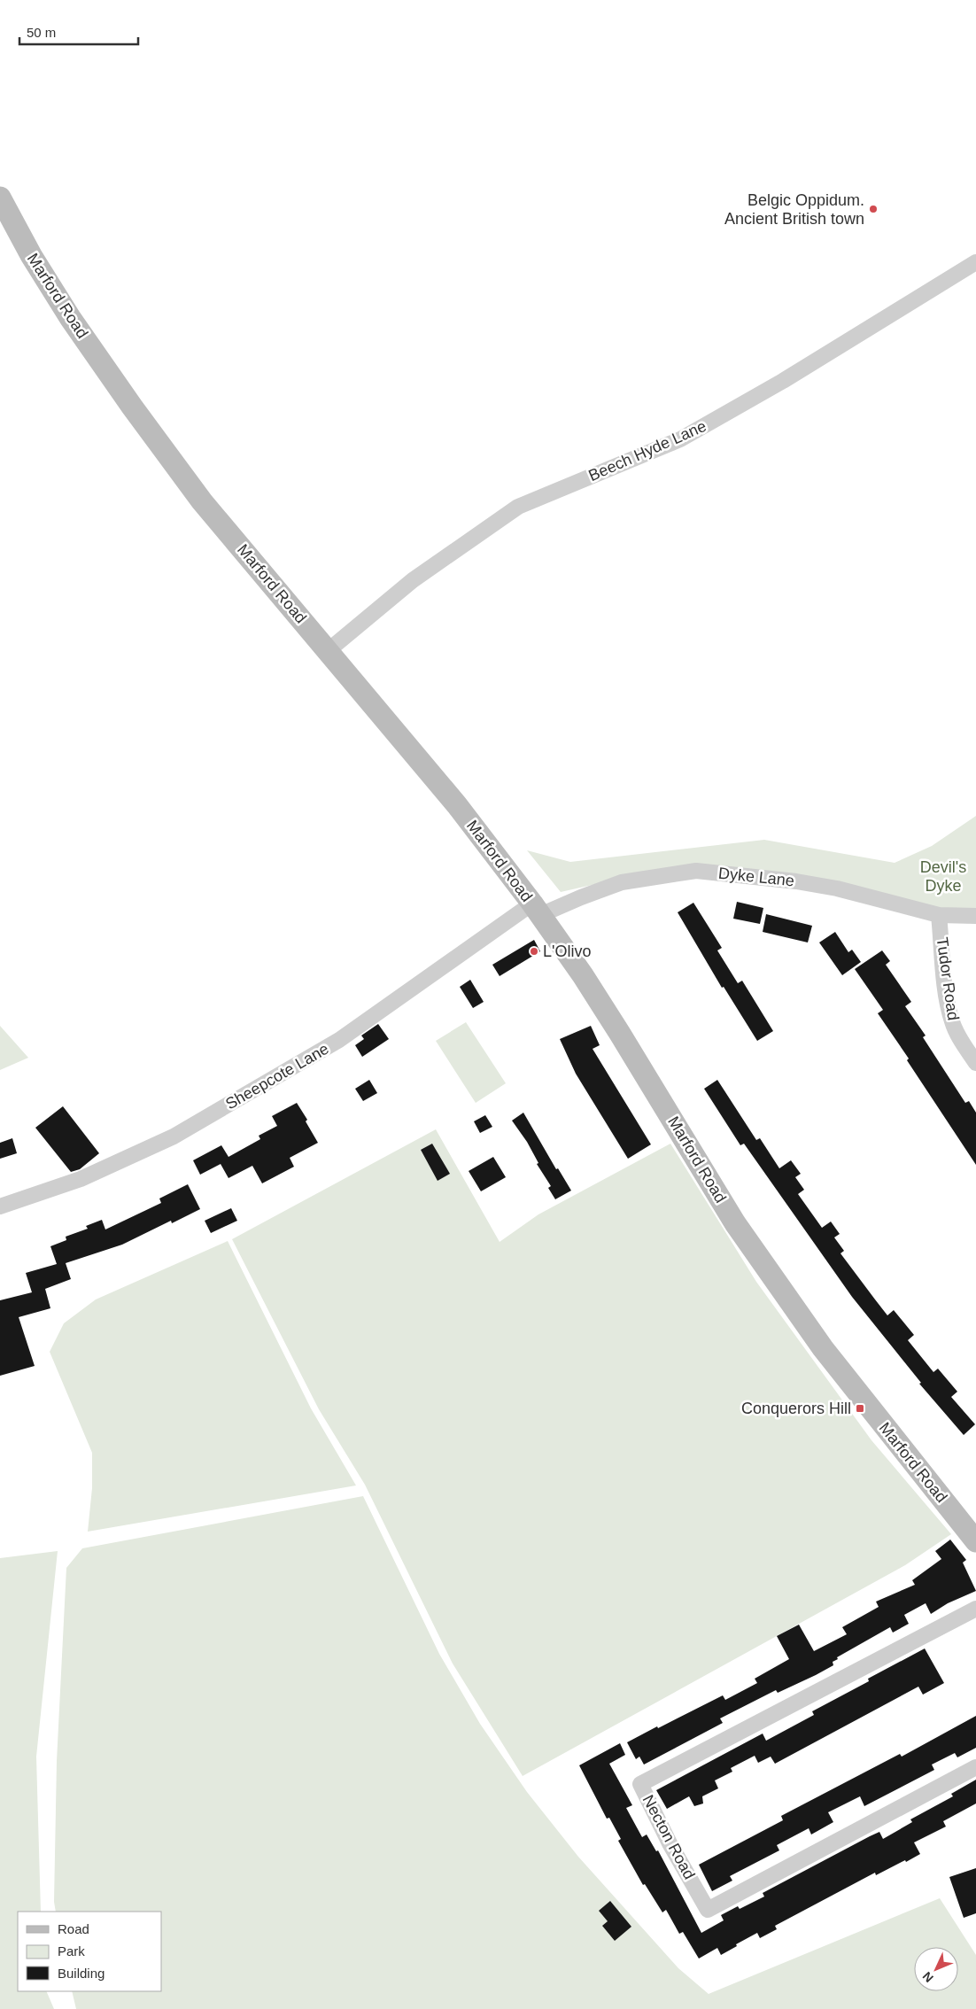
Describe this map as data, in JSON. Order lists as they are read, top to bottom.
{
  "streets": {
    "street": [
      "Marford Road",
      "Beech Hyde Lane",
      "Dyke Lane",
      "Tudor Road",
      "Sheepcote Lane",
      "Necton Road"
    ]
  },
  "crossings": [
    ["Marford Road", "Beech Hyde Lane"],
    ["Marford Road", "Dyke Lane"],
    ["Marford Road", "Sheepcote Lane"],
    ["Dyke Lane", "Tudor Road"],
    ["Dyke Lane", "Sheepcote Lane"]
  ],
  "parks": ["Devil's Dyke"],
  "places": {
    "other": ["Belgic Oppidum. Ancient British town", "L'Olivo"],
    "transit": ["Conquerors Hill"]
  },
  "legend": ["Road", "Park", "Building"],
  "scale_bar": "50 m",
  "north": "bottom left"
}
